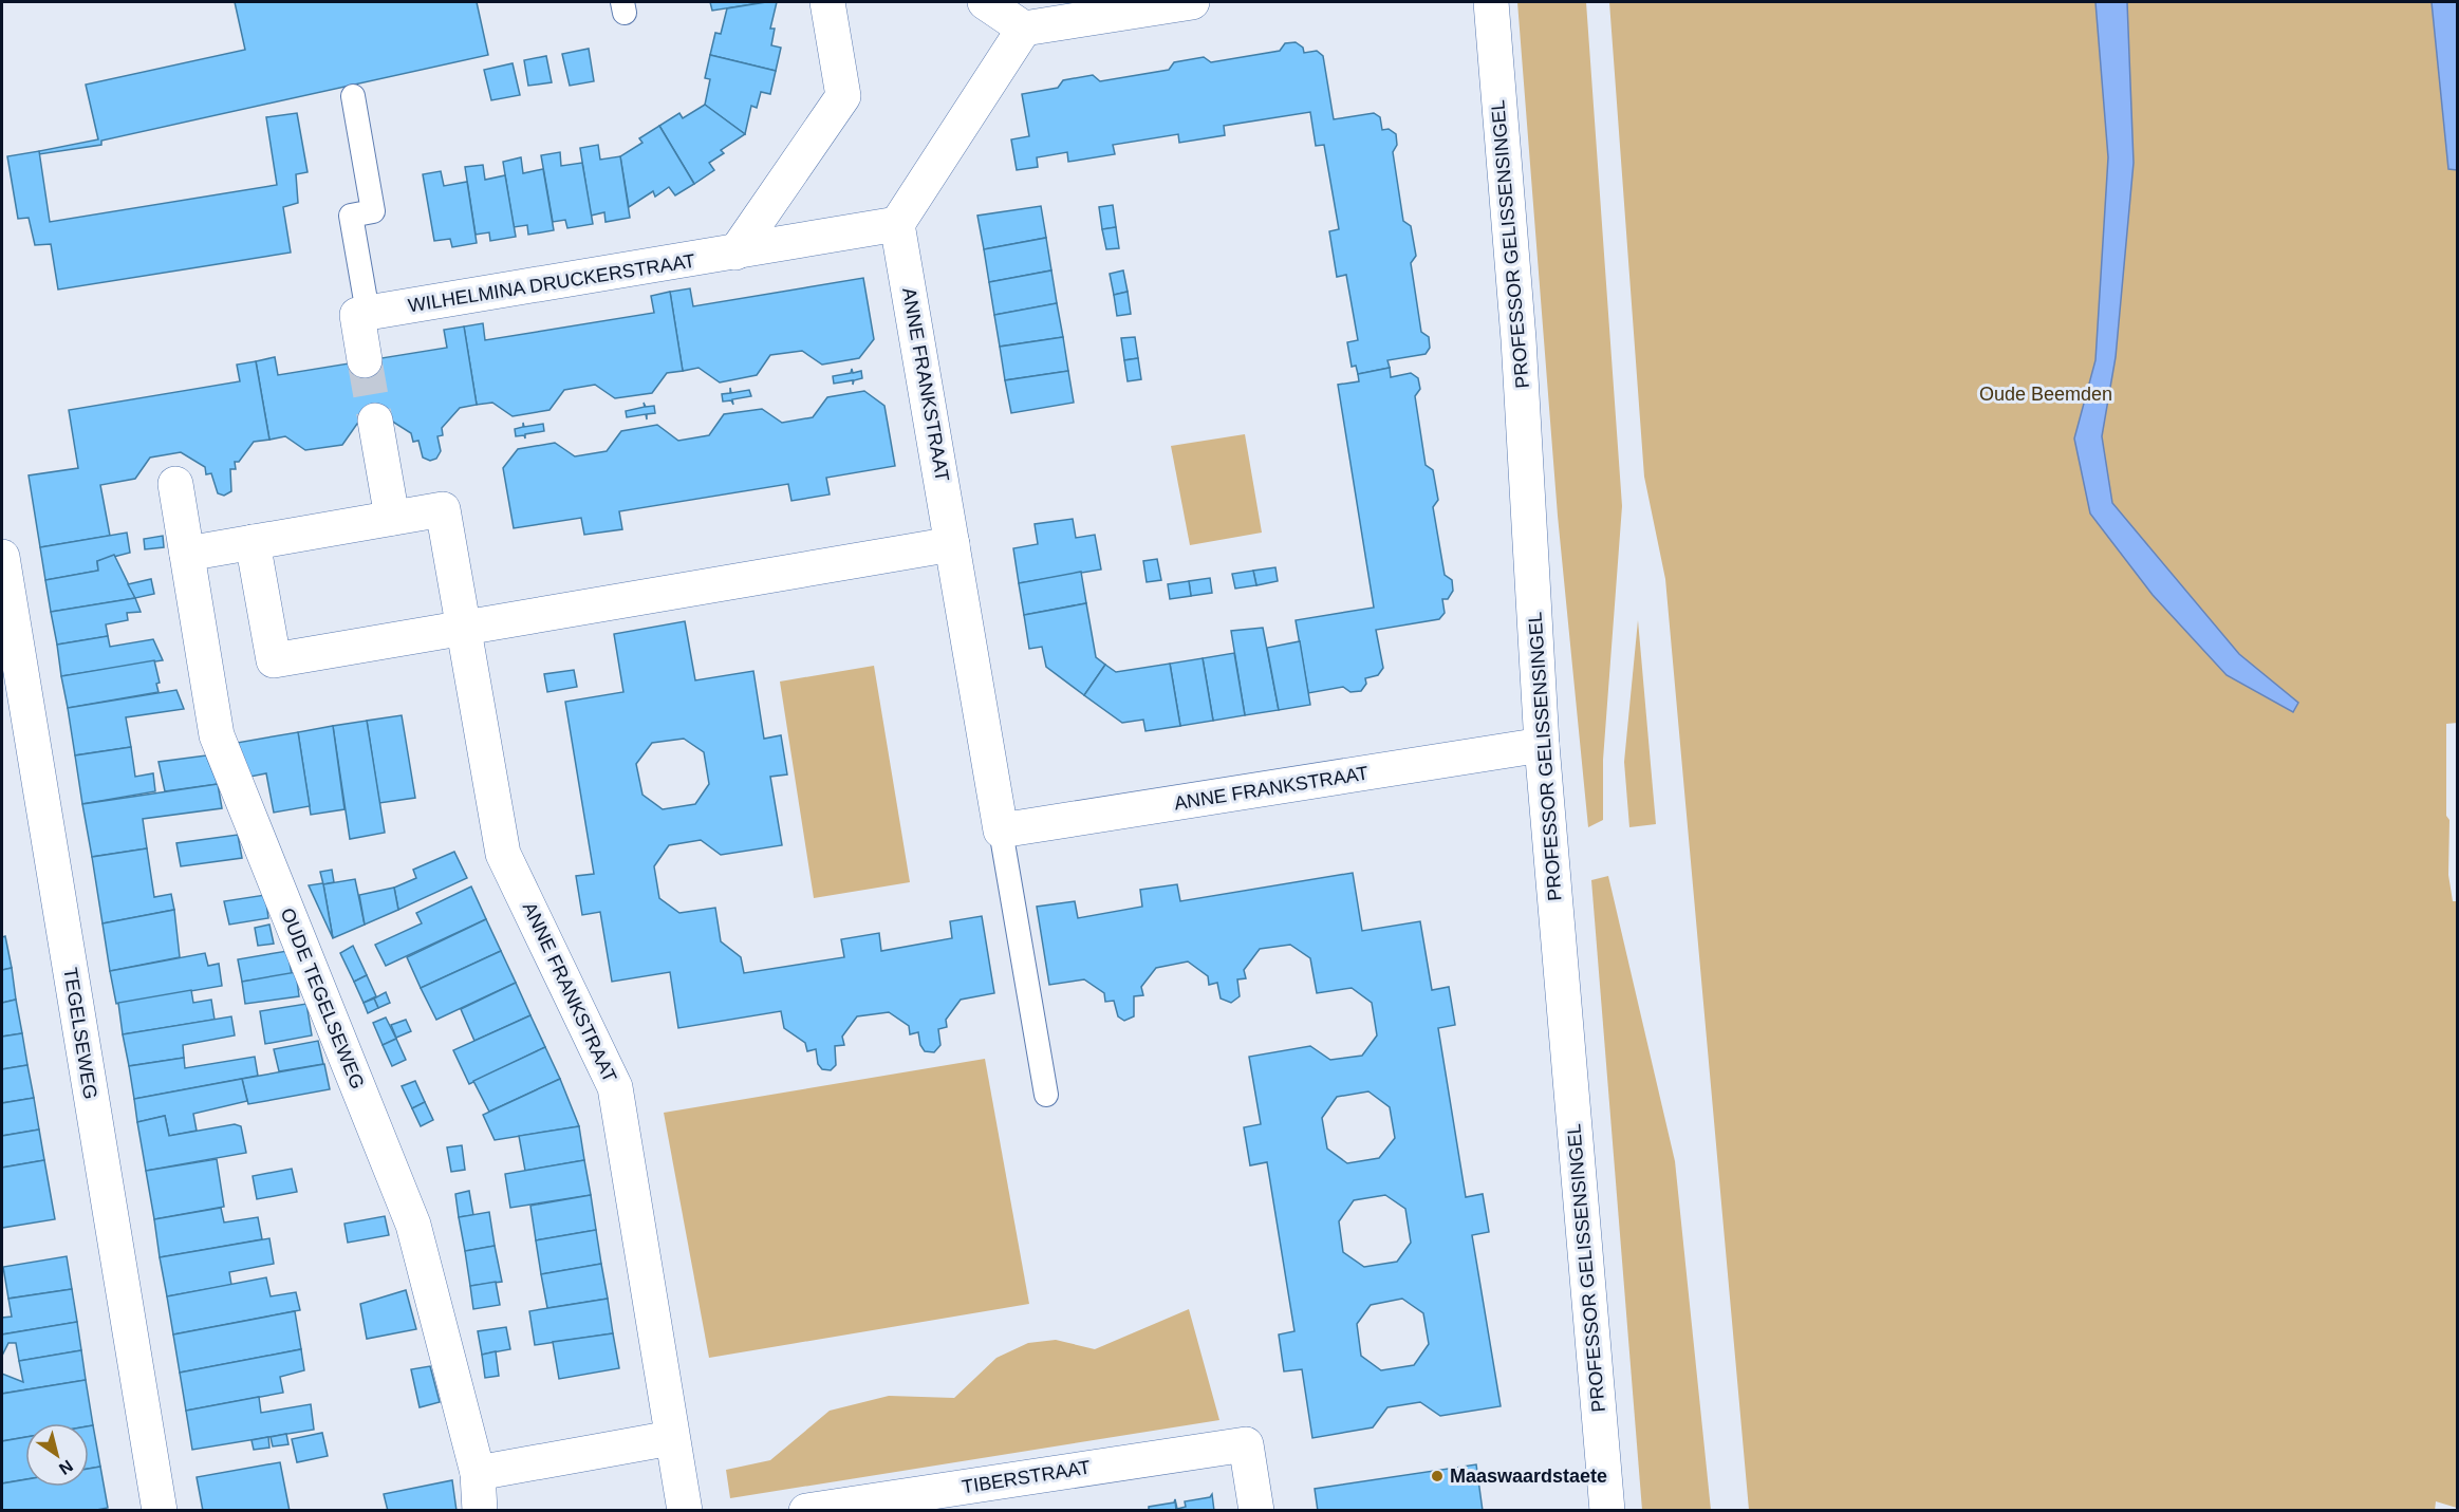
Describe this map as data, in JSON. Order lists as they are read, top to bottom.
{
  "streets": {
    "street": [
      "PROFESSOR GELISSENSINGEL",
      "WILHELMINA DRUCKERSTRAAT",
      "ANNE FRANKSTRAAT",
      "OUDE TEGELSEWEG",
      "TEGELSEWEG",
      "TIBERSTRAAT"
    ]
  },
  "crossings": [
    ["PROFESSOR GELISSENSINGEL", "ANNE FRANKSTRAAT"],
    ["WILHELMINA DRUCKERSTRAAT", "ANNE FRANKSTRAAT"],
    ["ANNE FRANKSTRAAT", "OUDE TEGELSEWEG"]
  ],
  "parks": ["Oude Beemden"],
  "places": ["Maaswaardstaete"],
  "north": "bottom right"
}
